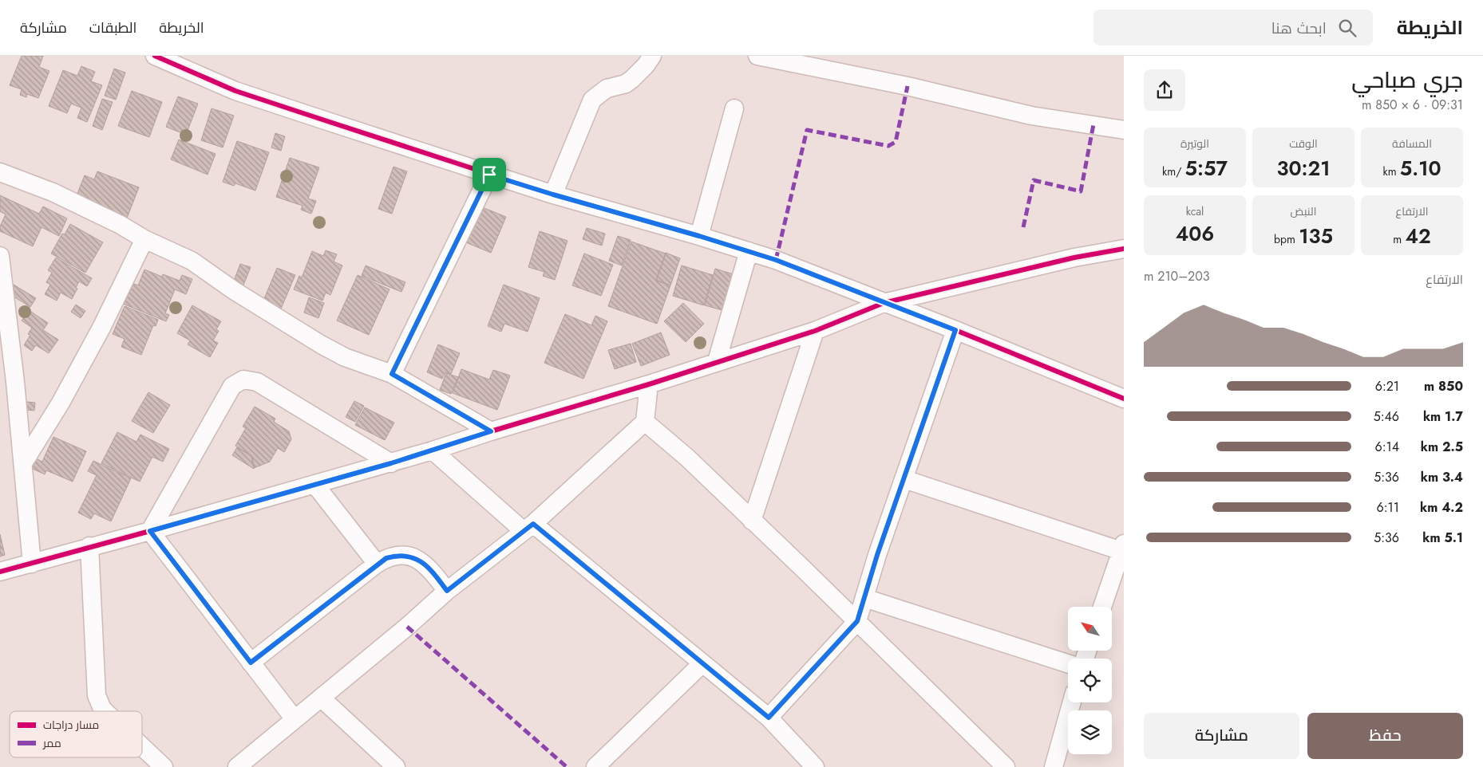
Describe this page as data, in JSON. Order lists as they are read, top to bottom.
{
  "legend": ["مسار دراجات", "ممر"],
  "north": "top left",
  "page": {
    "header": "الخريطة",
    "search": "ابحث هنا",
    "nav": ["الخريطة", "الطبقات", "مشاركة"],
    "heading": ["جري صباحي", "09:31 · 6 × 850 m"],
    "stats": [
      ["المسافة", "5.10 km"],
      ["الوقت", "30:21"],
      ["الوتيرة", "5:57 /km"],
      ["الارتفاع", "42 m"],
      ["النبض", "135 bpm"],
      ["kcal", "406"]
    ],
    "chart": ["الارتفاع", "203–210 m"],
    "list": [
      {
        "name": "850 m",
        "note": "6:21"
      },
      {
        "name": "1.7 km",
        "note": "5:46"
      },
      {
        "name": "2.5 km",
        "note": "6:14"
      },
      {
        "name": "3.4 km",
        "note": "5:36"
      },
      {
        "name": "4.2 km",
        "note": "6:11"
      },
      {
        "name": "5.1 km",
        "note": "5:36"
      }
    ],
    "buttons": ["حفظ", "مشاركة"]
  }
}
